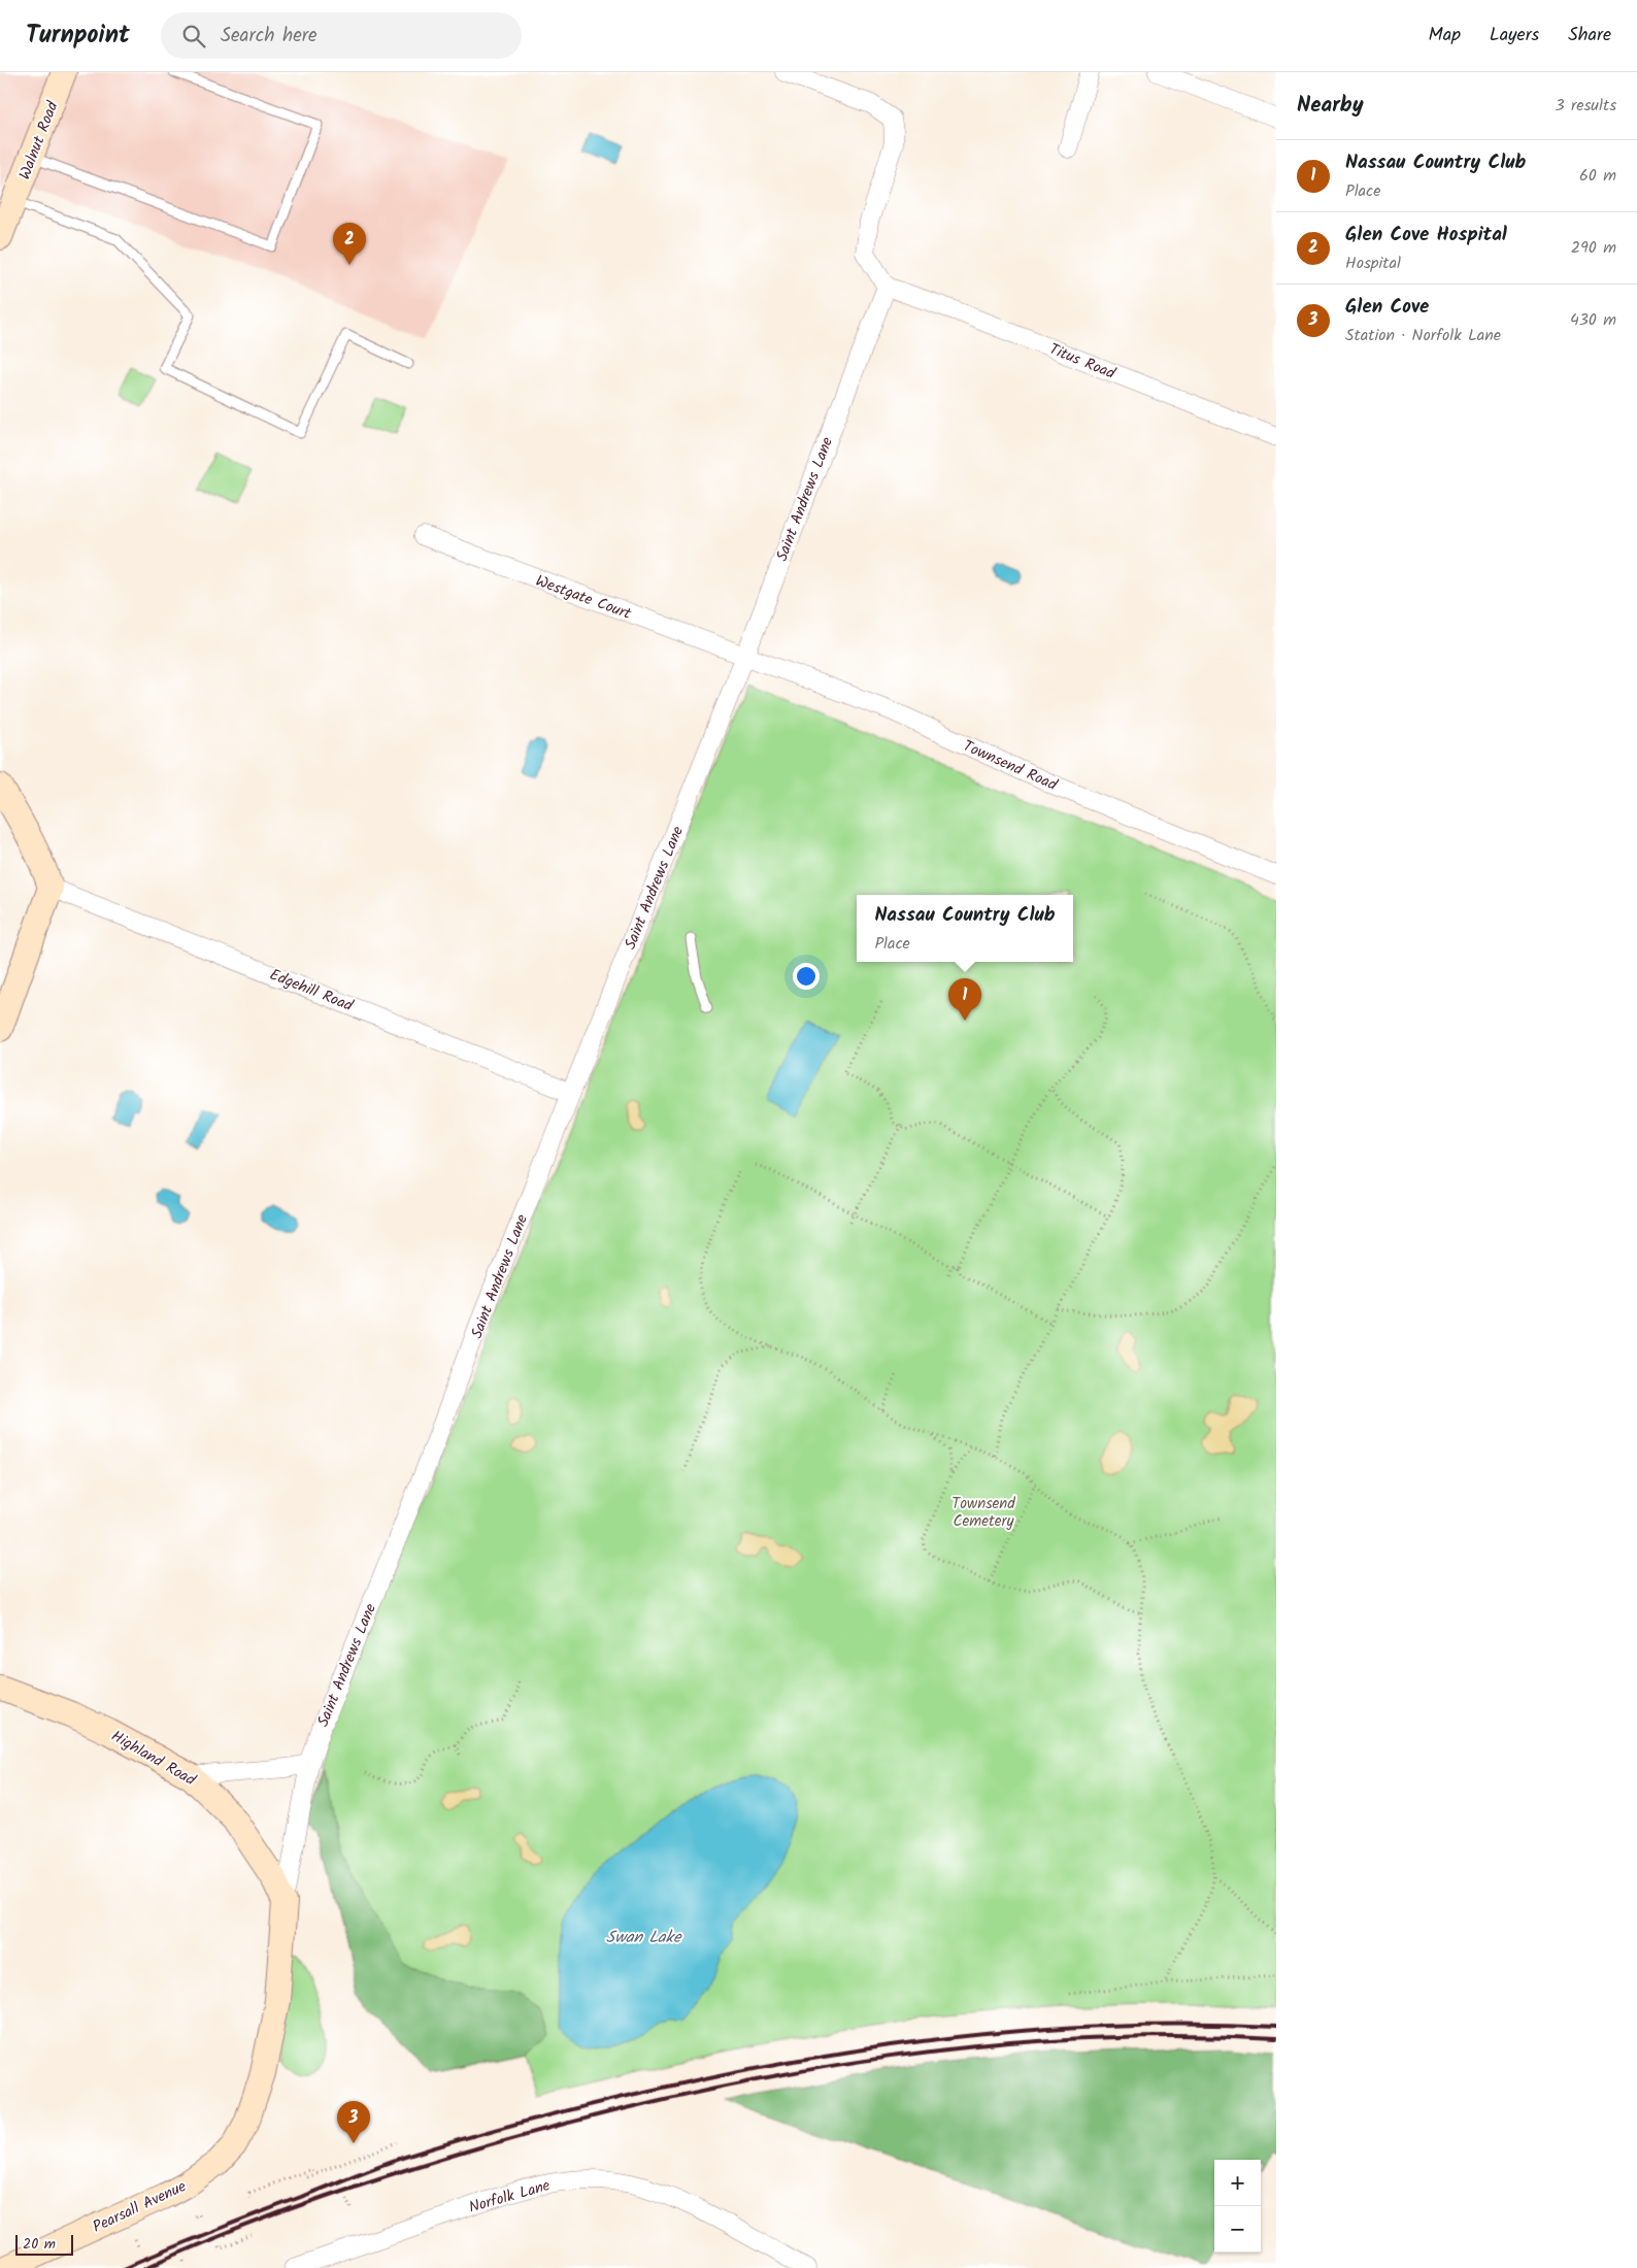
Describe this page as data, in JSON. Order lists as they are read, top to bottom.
{
  "streets": {
    "street": [
      "Walnut Road",
      "Titus Road",
      "Saint Andrews Lane",
      "Westgate Court",
      "Townsend Road",
      "Edgehill Road",
      "Highland Road",
      "Norfolk Lane",
      "Pearsall Avenue"
    ]
  },
  "crossings": [
    ["Titus Road", "Saint Andrews Lane"],
    ["Saint Andrews Lane", "Westgate Court"],
    ["Saint Andrews Lane", "Townsend Road"],
    ["Saint Andrews Lane", "Edgehill Road"],
    ["Saint Andrews Lane", "Highland Road"],
    ["Saint Andrews Lane", "Pearsall Avenue"],
    ["Westgate Court", "Townsend Road"],
    ["Highland Road", "Pearsall Avenue"]
  ],
  "water": ["Swan Lake"],
  "parks": ["Townsend Cemetery"],
  "scale_bar": "20 m",
  "page": {
    "header": "Turnpoint",
    "search": "Search here",
    "nav": ["Map", "Layers", "Share"],
    "heading": ["Nearby", "3 results"],
    "list": [
      {
        "mark": "1",
        "name": "Nassau Country Club",
        "note": "Place",
        "value": "60 m"
      },
      {
        "mark": "2",
        "name": "Glen Cove Hospital",
        "note": "Hospital",
        "value": "290 m"
      },
      {
        "mark": "3",
        "name": "Glen Cove",
        "note": "Station · Norfolk Lane",
        "value": "430 m"
      }
    ],
    "pins": ["2", "1", "3"],
    "popup": ["Nassau Country Club", "Place"],
    "map_buttons": ["+", "−"],
    "scale": "20 m"
  }
}
